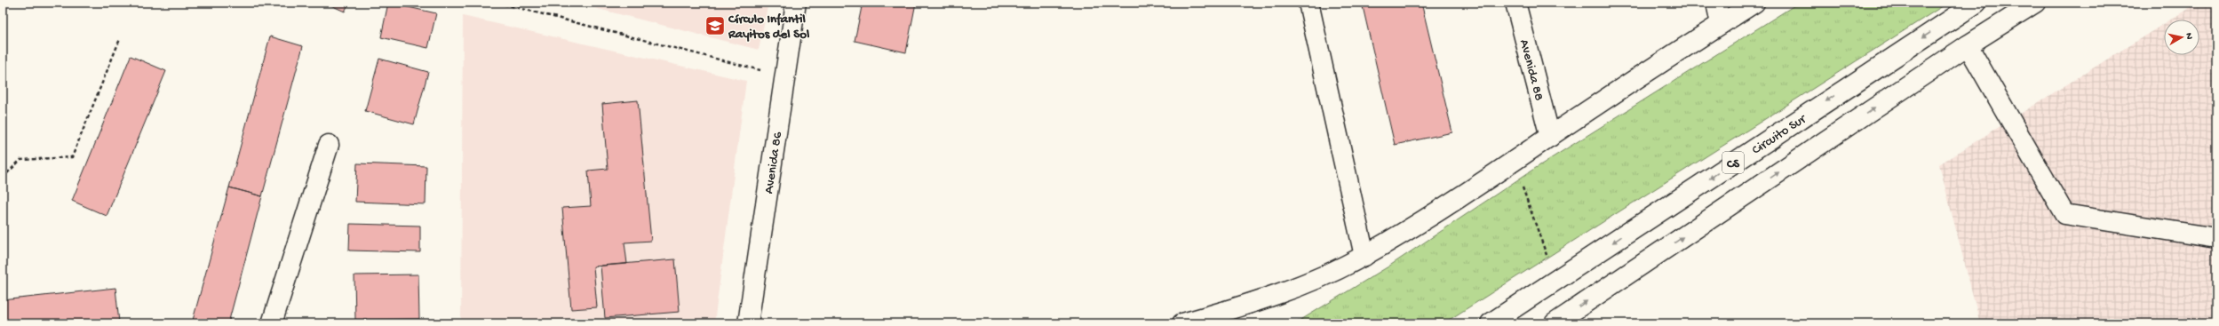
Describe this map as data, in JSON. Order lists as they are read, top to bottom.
{
  "streets": {
    "main road": [
      "Avenida 88",
      "Circuito Sur",
      "CS",
      "Avenida 86"
    ]
  },
  "places": {
    "school or university": ["Círculo Infantil Rayitos del Sol"]
  },
  "north": "right"
}
